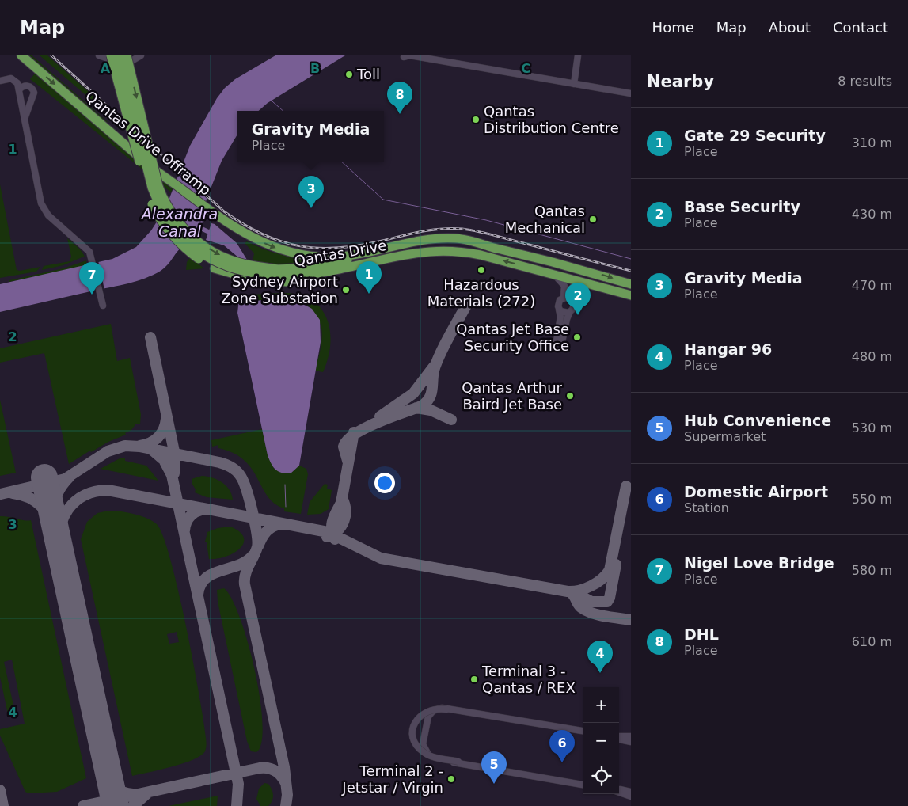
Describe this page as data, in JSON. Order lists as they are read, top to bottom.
{
  "streets": {
    "highway": ["Qantas Drive Offramp", "Qantas Drive"]
  },
  "crossings": [
    ["Qantas Drive Offramp", "Qantas Drive"]
  ],
  "one_way": ["Qantas Drive Offramp"],
  "water": ["Alexandra Canal"],
  "places": [
    "Toll",
    "Qantas Distribution Centre",
    "Qantas Mechanical",
    "Hazardous Materials (272)",
    "Sydney Airport Zone Substation",
    "Qantas Jet Base Security Office",
    "Qantas Arthur Baird Jet Base",
    "Terminal 3 - Qantas / REX",
    "Terminal 2 - Jetstar / Virgin"
  ],
  "page": {
    "header": "Map",
    "nav": [
      "Home",
      "Map",
      "About",
      "Contact"
    ],
    "heading": ["Nearby", "8 results"],
    "pins": [
      "8",
      "3",
      "1",
      "7",
      "2",
      "4",
      "6",
      "5"
    ],
    "list": [
      {
        "mark": "1",
        "name": "Gate 29 Security",
        "note": "Place",
        "value": "310 m"
      },
      {
        "mark": "2",
        "name": "Base Security",
        "note": "Place",
        "value": "430 m"
      },
      {
        "mark": "3",
        "name": "Gravity Media",
        "note": "Place",
        "value": "470 m"
      },
      {
        "mark": "4",
        "name": "Hangar 96",
        "note": "Place",
        "value": "480 m"
      },
      {
        "mark": "5",
        "name": "Hub Convenience",
        "note": "Supermarket",
        "value": "530 m"
      },
      {
        "mark": "6",
        "name": "Domestic Airport",
        "note": "Station",
        "value": "550 m"
      },
      {
        "mark": "7",
        "name": "Nigel Love Bridge",
        "note": "Place",
        "value": "580 m"
      },
      {
        "mark": "8",
        "name": "DHL",
        "note": "Place",
        "value": "610 m"
      }
    ],
    "popup": ["Gravity Media", "Place"],
    "map_buttons": ["+", "−"]
  },
  "grid": {
    "columns": ["A", "B", "C"],
    "rows": [
      "1",
      "2",
      "3",
      "4"
    ]
  }
}
